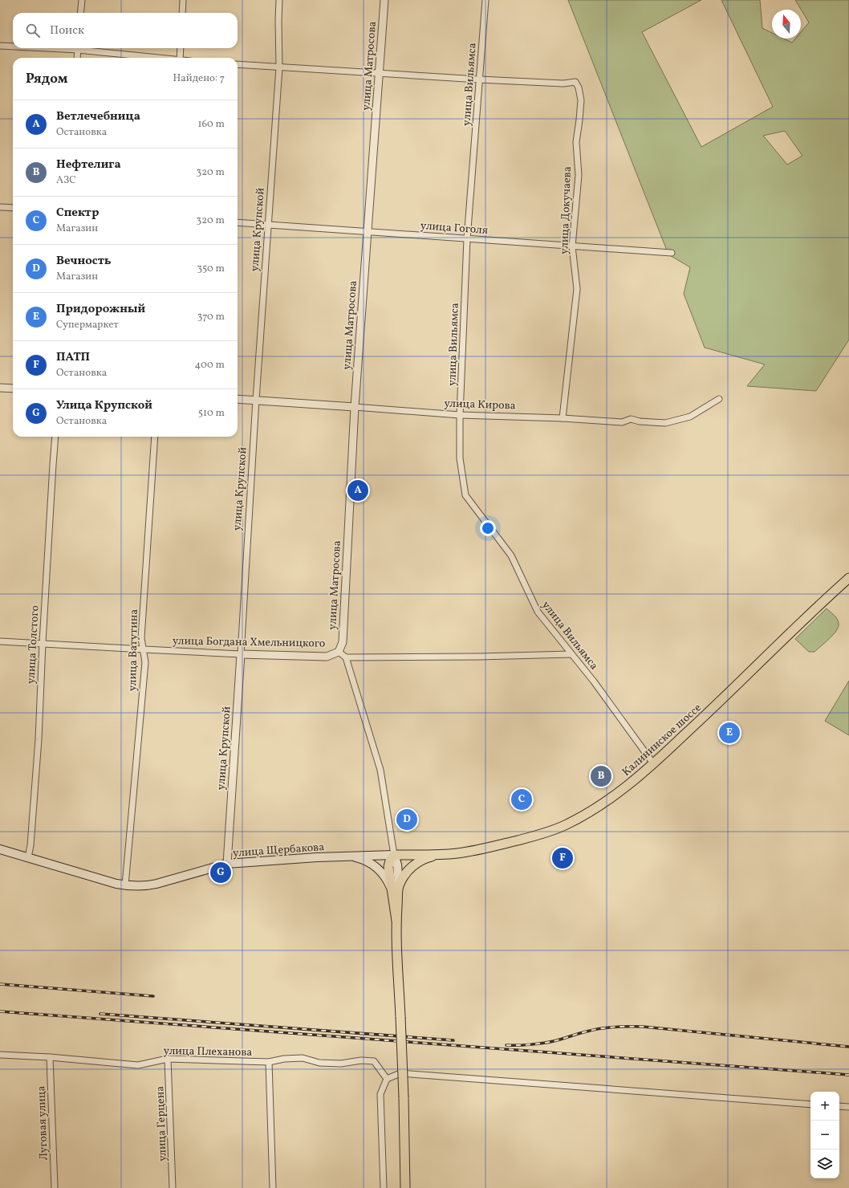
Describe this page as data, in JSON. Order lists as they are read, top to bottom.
{
  "streets": {
    "main road": ["Калининское шоссе", "улица Щербакова"],
    "street": [
      "улица Матросова",
      "улица Вильямса",
      "улица Докучаева",
      "улица Гоголя",
      "улица Крупской",
      "улица Кирова",
      "улица Богдана Хмельницкого",
      "улица Толстого",
      "улица Ватутина",
      "улица Плеханова",
      "Луговая улица",
      "улица Герцена"
    ]
  },
  "crossings": [
    ["улица Матросова", "улица Гоголя"],
    ["улица Матросова", "улица Кирова"],
    ["улица Матросова", "улица Богдана Хмельницкого"],
    ["улица Вильямса", "улица Докучаева"],
    ["улица Вильямса", "улица Гоголя"],
    ["улица Вильямса", "улица Кирова"],
    ["улица Вильямса", "Калининское шоссе"],
    ["улица Докучаева", "улица Гоголя"],
    ["улица Докучаева", "улица Кирова"],
    ["улица Гоголя", "улица Крупской"],
    ["улица Крупской", "улица Кирова"],
    ["улица Крупской", "улица Богдана Хмельницкого"],
    ["улица Крупской", "улица Щербакова"],
    ["улица Богдана Хмельницкого", "улица Толстого"],
    ["улица Богдана Хмельницкого", "улица Ватутина"],
    ["улица Толстого", "улица Щербакова"],
    ["улица Ватутина", "улица Щербакова"],
    ["Калининское шоссе", "улица Щербакова"],
    ["улица Плеханова", "Луговая улица"],
    ["улица Плеханова", "улица Герцена"]
  ],
  "north": "top",
  "page": {
    "search": "Поиск",
    "heading": ["Рядом", "Найдено: 7"],
    "list": [
      {
        "mark": "A",
        "name": "Ветлечебница",
        "note": "Остановка",
        "value": "160 m"
      },
      {
        "mark": "B",
        "name": "Нефтелига",
        "note": "АЗС",
        "value": "320 m"
      },
      {
        "mark": "C",
        "name": "Спектр",
        "note": "Магазин",
        "value": "320 m"
      },
      {
        "mark": "D",
        "name": "Вечность",
        "note": "Магазин",
        "value": "350 m"
      },
      {
        "mark": "E",
        "name": "Придорожный",
        "note": "Супермаркет",
        "value": "370 m"
      },
      {
        "mark": "F",
        "name": "ПАТП",
        "note": "Остановка",
        "value": "400 m"
      },
      {
        "mark": "G",
        "name": "Улица Крупской",
        "note": "Остановка",
        "value": "510 m"
      }
    ],
    "pins": [
      "A",
      "E",
      "B",
      "C",
      "D",
      "F",
      "G"
    ],
    "map_buttons": ["+", "−"]
  }
}
